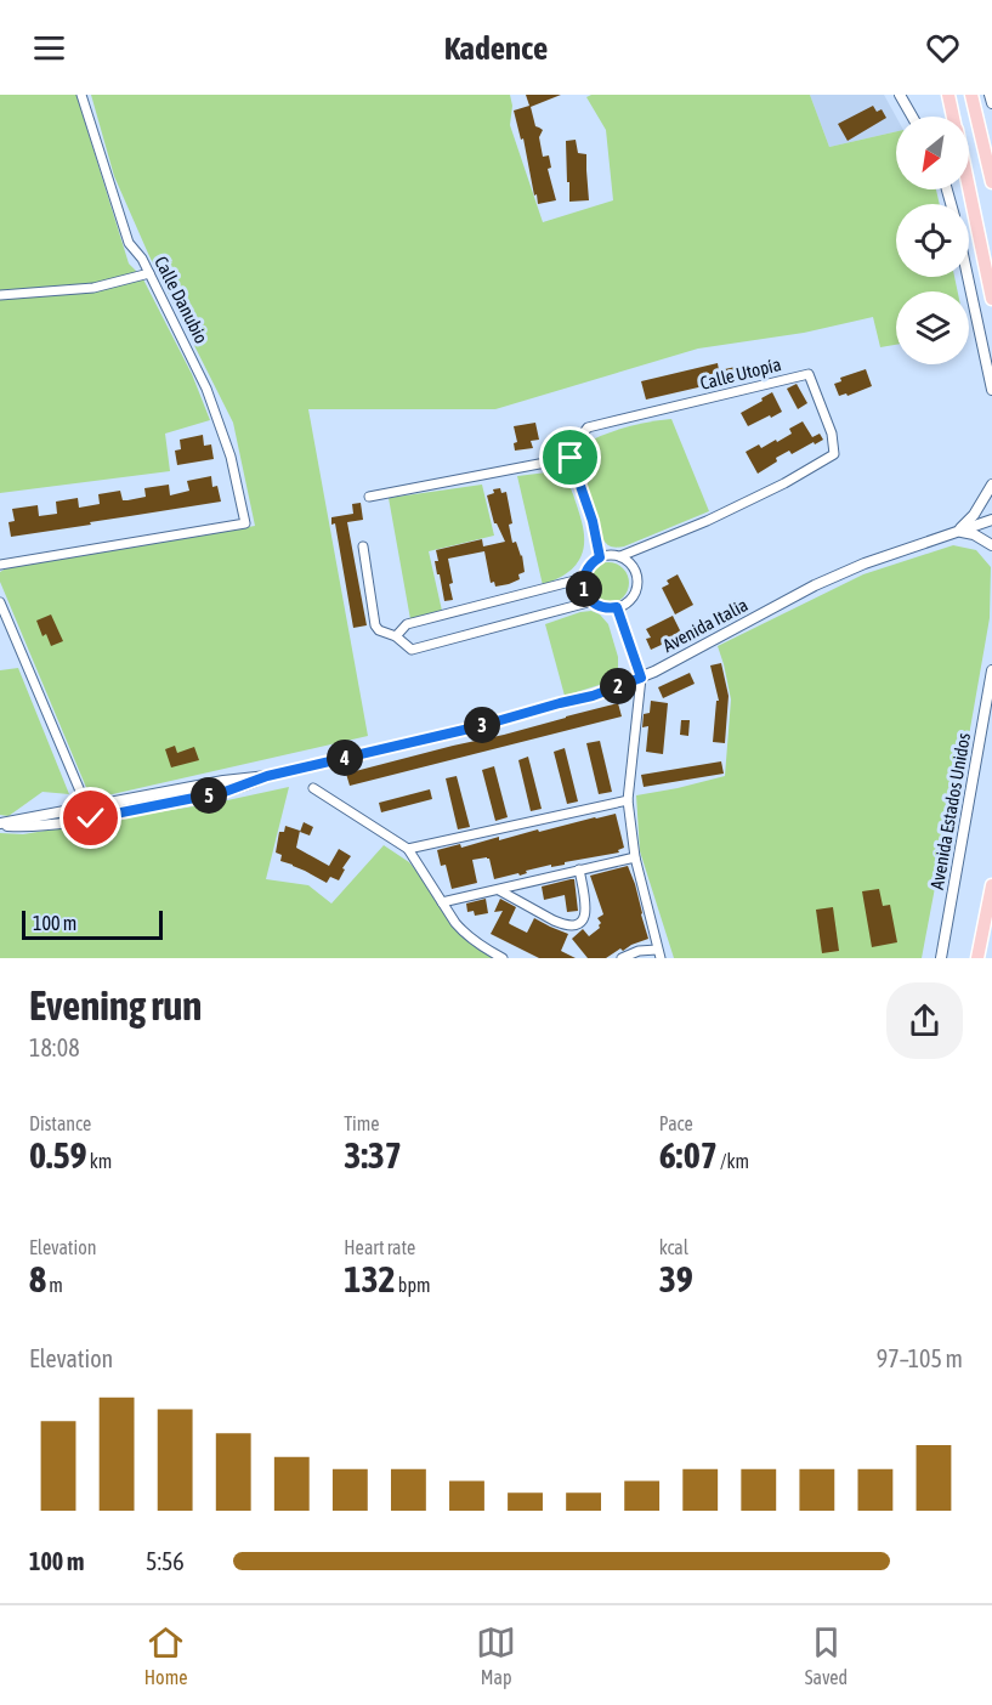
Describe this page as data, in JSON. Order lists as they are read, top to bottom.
{
  "streets": {
    "street": [
      "Calle Danubio",
      "Calle Utopía",
      "Avenida Italia",
      "Avenida Estados Unidos"
    ]
  },
  "scale_bar": "100 m",
  "north": "bottom left",
  "page": {
    "header": "Kadence",
    "pins": [
      "1",
      "2",
      "3",
      "4",
      "5"
    ],
    "scale": "100 m",
    "heading": ["Evening run", "18:08"],
    "stats": [
      ["Distance", "0.59 km"],
      ["Time", "3:37"],
      ["Pace", "6:07 /km"],
      ["Elevation", "8 m"],
      ["Heart rate", "132 bpm"],
      ["kcal", "39"]
    ],
    "chart": ["Elevation", "97–105 m"],
    "list": [
      {
        "name": "100 m",
        "note": "5:56"
      }
    ],
    "tabs": ["Home", "Map", "Saved"]
  }
}
